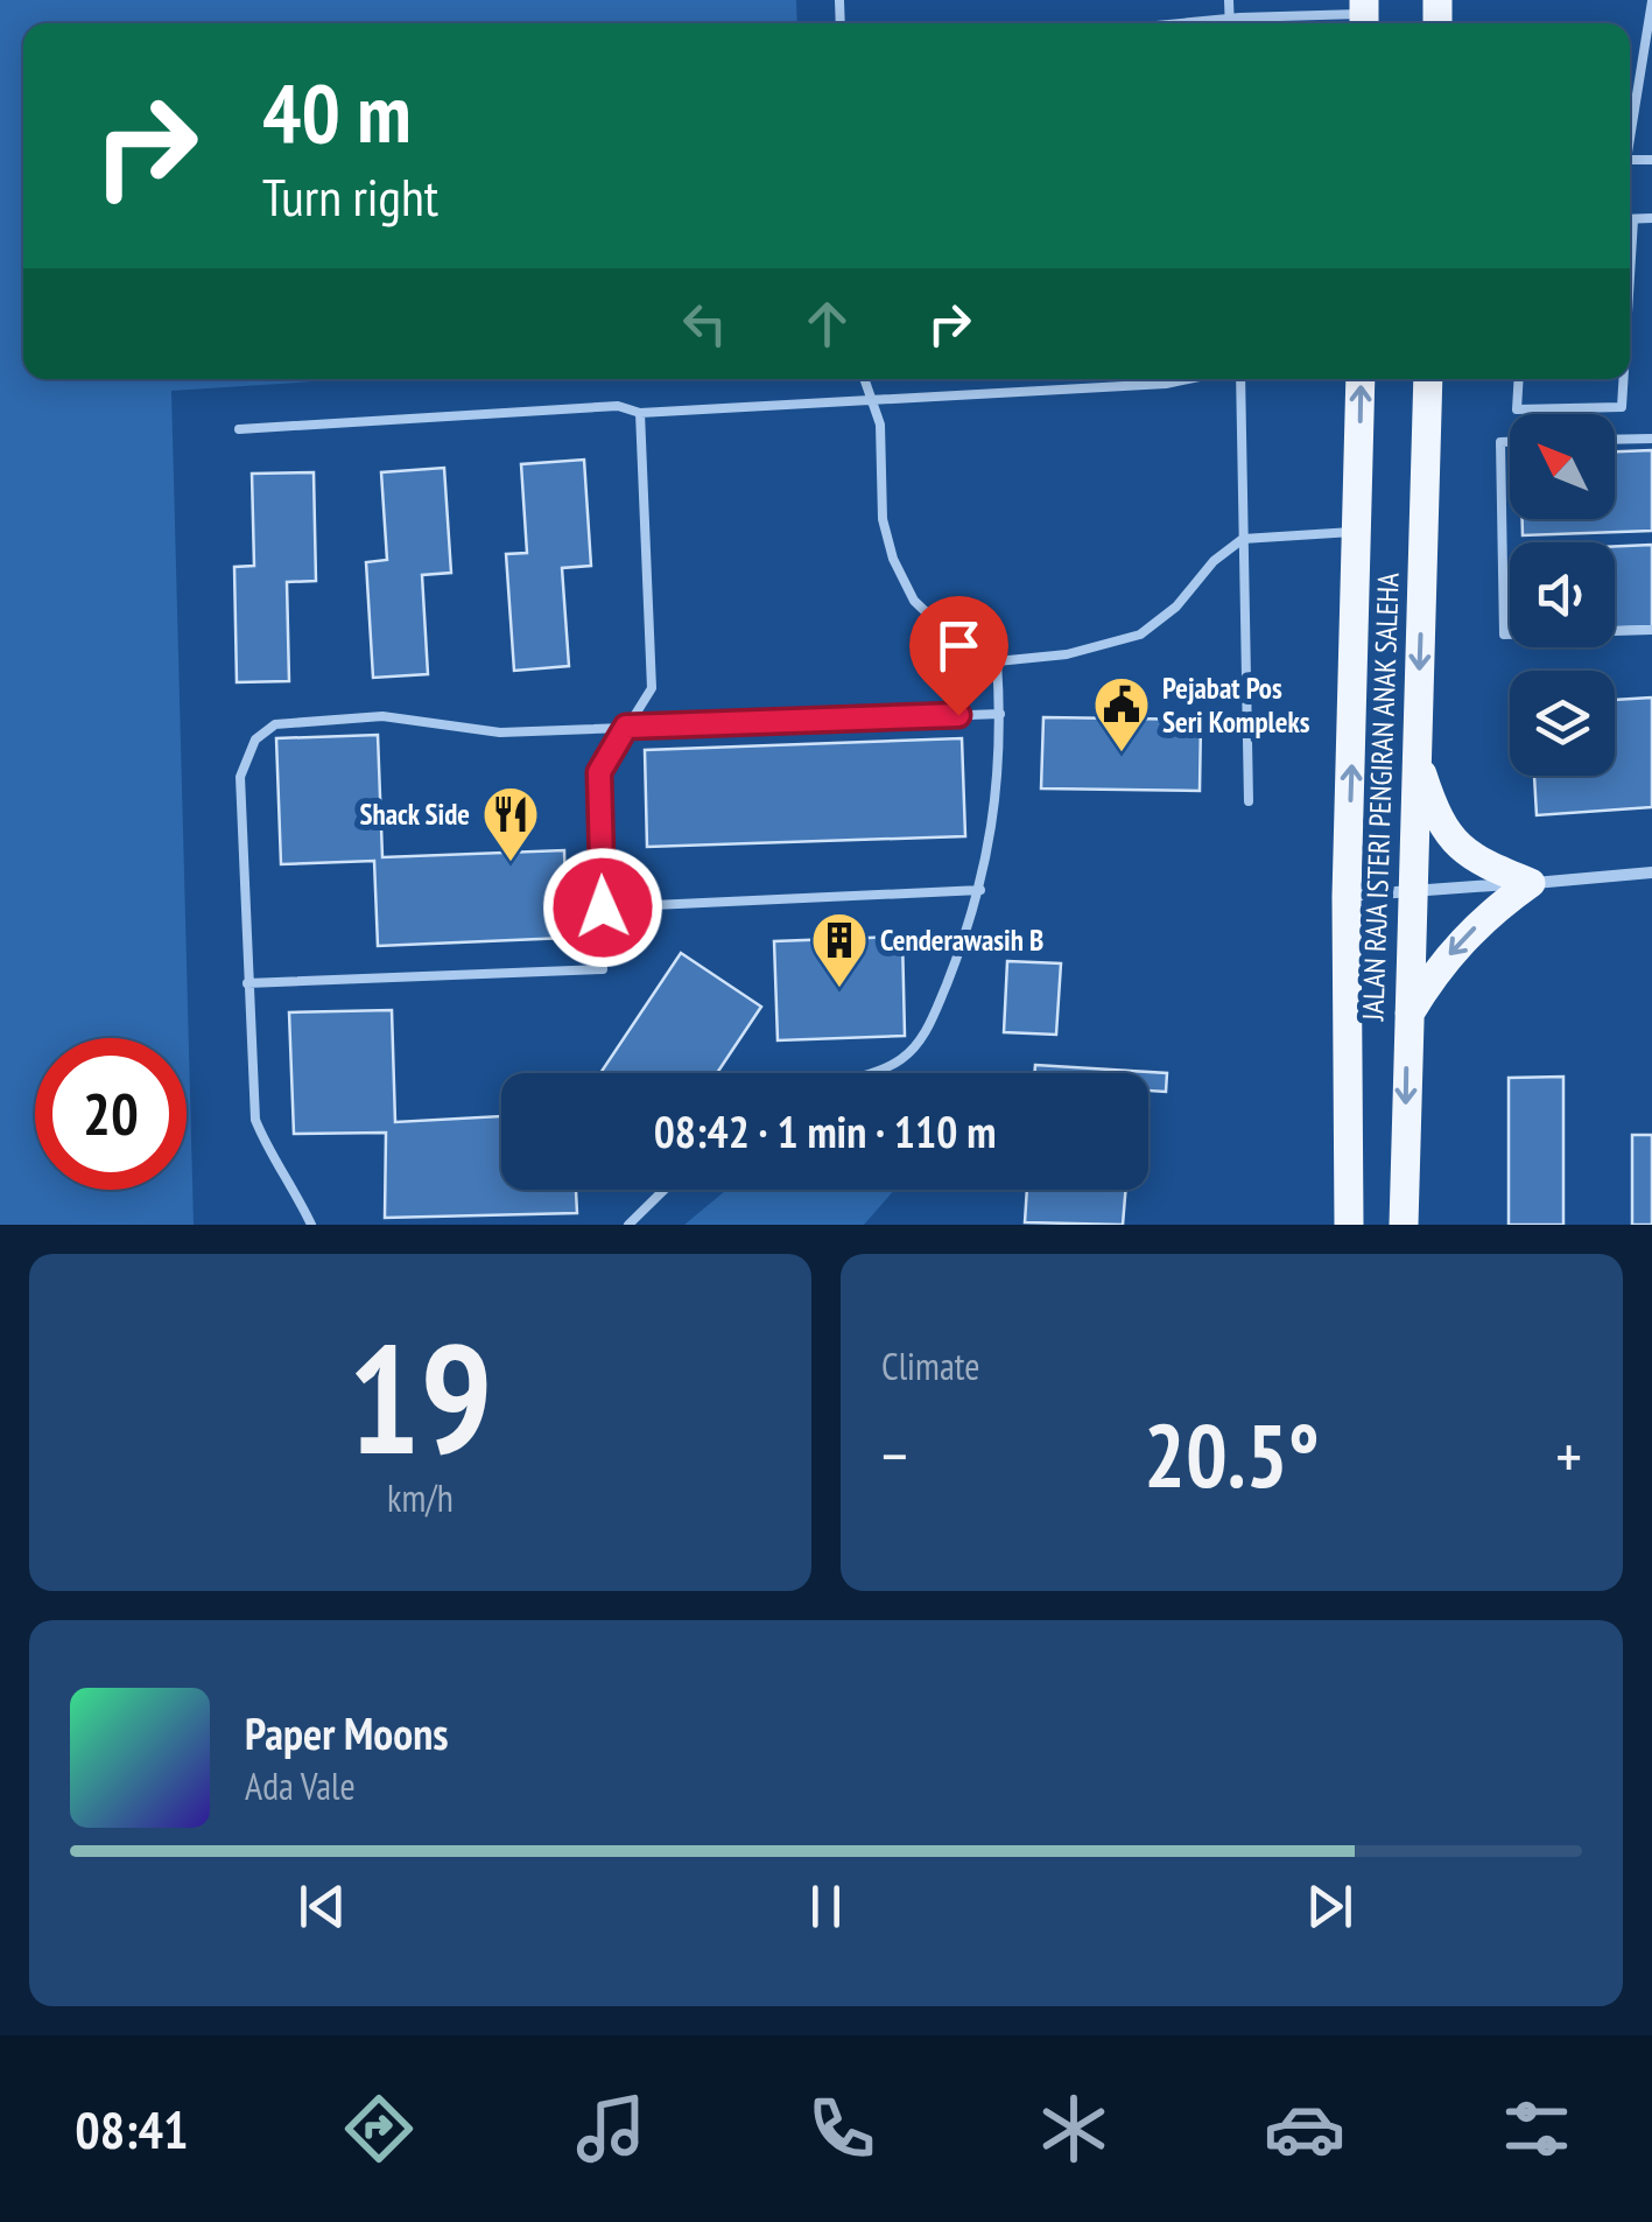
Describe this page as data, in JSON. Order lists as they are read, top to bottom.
{
  "streets": {
    "main road": ["JALAN RAJA ISTERI PENGIRAN ANAK SALEHA"]
  },
  "places": {
    "public building": ["Pejabat Pos Seri Kompleks"],
    "restaurant": ["Shack Side"],
    "building": ["Cenderawasih B"]
  },
  "north": "top left",
  "page": {
    "turn": ["40 m", "Turn right"],
    "limit": "20",
    "trip": "08:42 · 1 min · 110 m",
    "tile": [
      ["19", "km/h"],
      "Climate"
    ],
    "heat": ["−", "20.5°", "+"],
    "song": ["Paper Moons", "Ada Vale"],
    "tabs": "08:41"
  }
}
